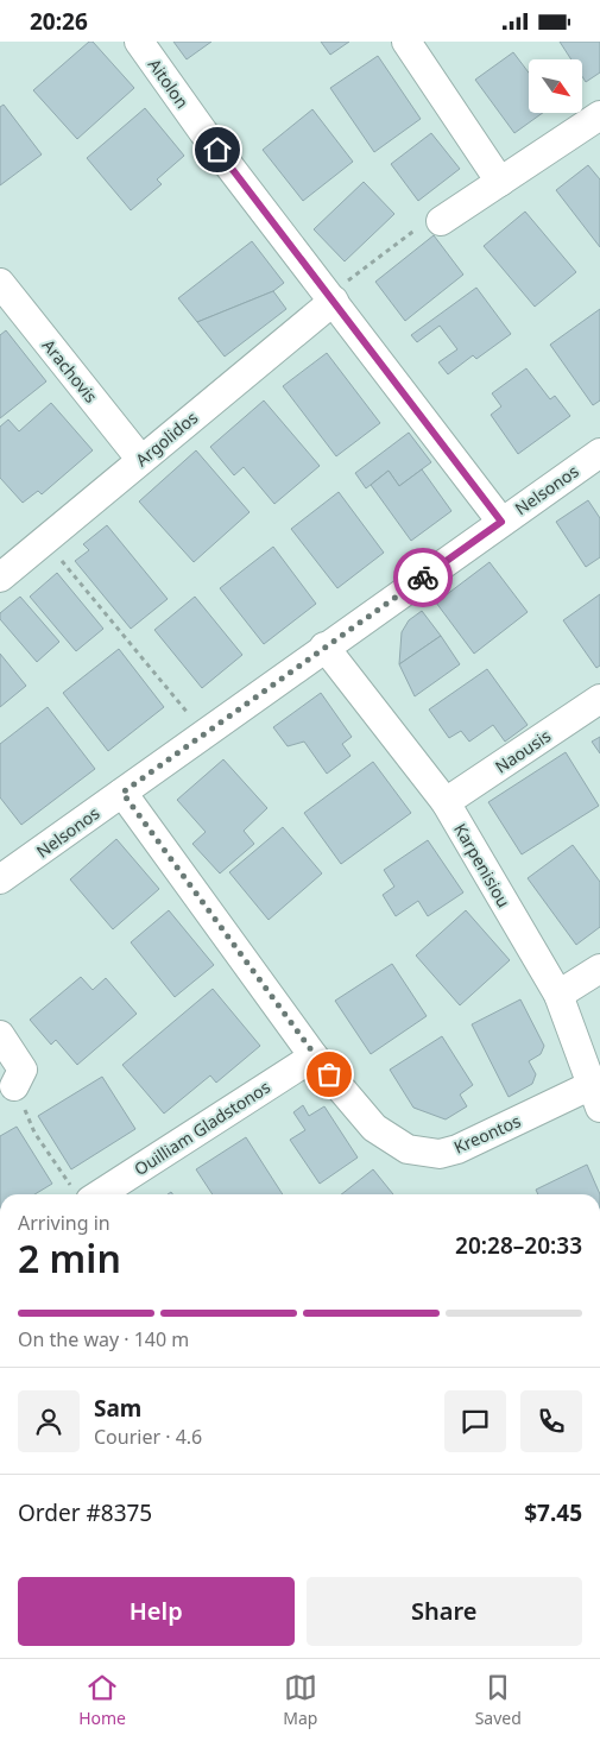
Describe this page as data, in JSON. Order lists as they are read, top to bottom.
{
  "streets": {
    "street": [
      "Aitolon",
      "Arachovis",
      "Argolidos",
      "Nelsonos",
      "Naousis",
      "Karpenisiou",
      "Ouilliam Gladstonos",
      "Kreontos"
    ]
  },
  "crossings": [
    ["Aitolon", "Argolidos"],
    ["Aitolon", "Nelsonos"],
    ["Arachovis", "Argolidos"],
    ["Nelsonos", "Karpenisiou"],
    ["Nelsonos", "Kreontos"],
    ["Naousis", "Karpenisiou"],
    ["Karpenisiou", "Kreontos"],
    ["Ouilliam Gladstonos", "Kreontos"]
  ],
  "north": "bottom right",
  "page": {
    "status": "20:26",
    "heading": ["2 min", "Arriving in", "20:28–20:33"],
    "panel": [
      "Sam",
      "Courier · 4.6",
      "Order #8375",
      "$7.45"
    ],
    "bar": "On the way · 140 m",
    "buttons": ["Help", "Share"],
    "tabs": ["Home", "Map", "Saved"]
  }
}
